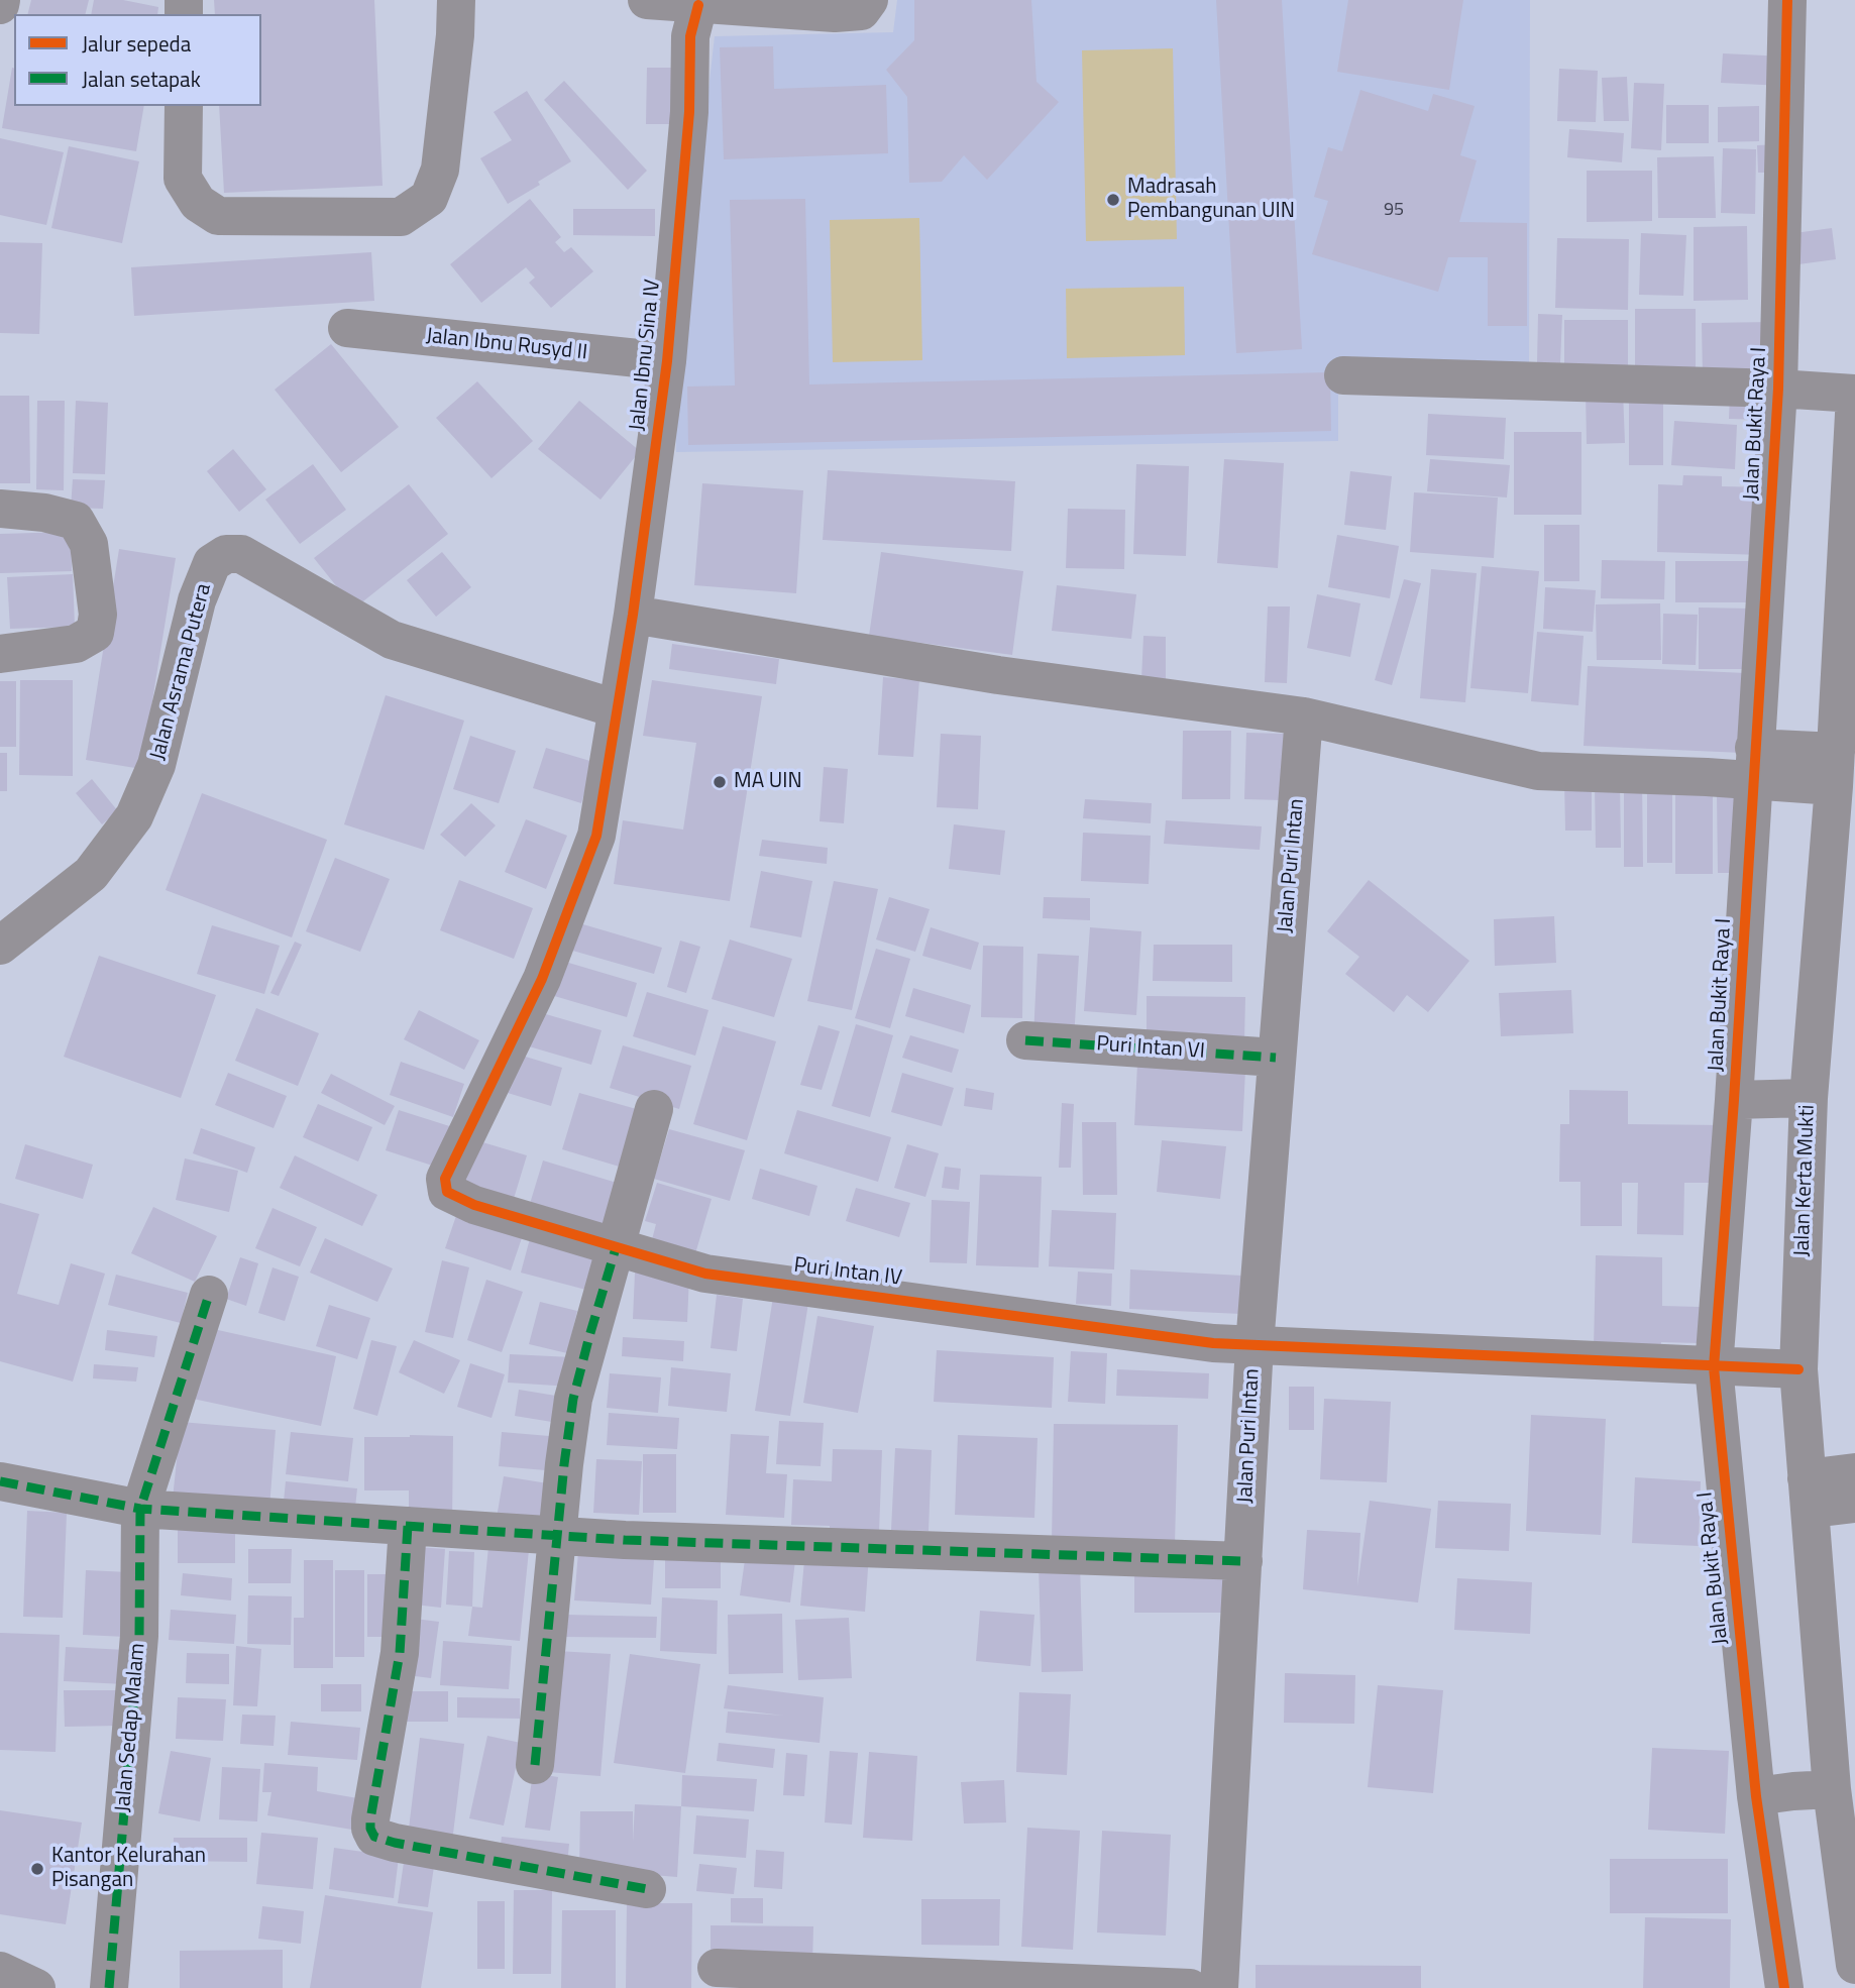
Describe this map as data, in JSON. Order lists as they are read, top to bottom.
{
  "streets": {
    "street": [
      "Jalan Ibnu Rusyd II",
      "Jalan Ibnu Sina IV",
      "Jalan Bukit Raya I",
      "Jalan Asrama Putera",
      "Jalan Puri Intan",
      "Puri Intan VI",
      "Jalan Kerta Mukti",
      "Puri Intan IV",
      "Jalan Sedap Malam"
    ]
  },
  "crossings": [
    ["Jalan Ibnu Rusyd II", "Jalan Ibnu Sina IV"],
    ["Jalan Ibnu Sina IV", "Jalan Asrama Putera"],
    ["Jalan Ibnu Sina IV", "Puri Intan IV"],
    ["Jalan Bukit Raya I", "Jalan Kerta Mukti"],
    ["Jalan Bukit Raya I", "Puri Intan IV"],
    ["Jalan Puri Intan", "Puri Intan VI"],
    ["Jalan Puri Intan", "Puri Intan IV"],
    ["Jalan Kerta Mukti", "Puri Intan IV"]
  ],
  "places": ["Madrasah Pembangunan UIN", "MA UIN", "Kantor Kelurahan Pisangan"],
  "house_numbers": ["95"],
  "legend": ["Jalur sepeda", "Jalan setapak"]
}
